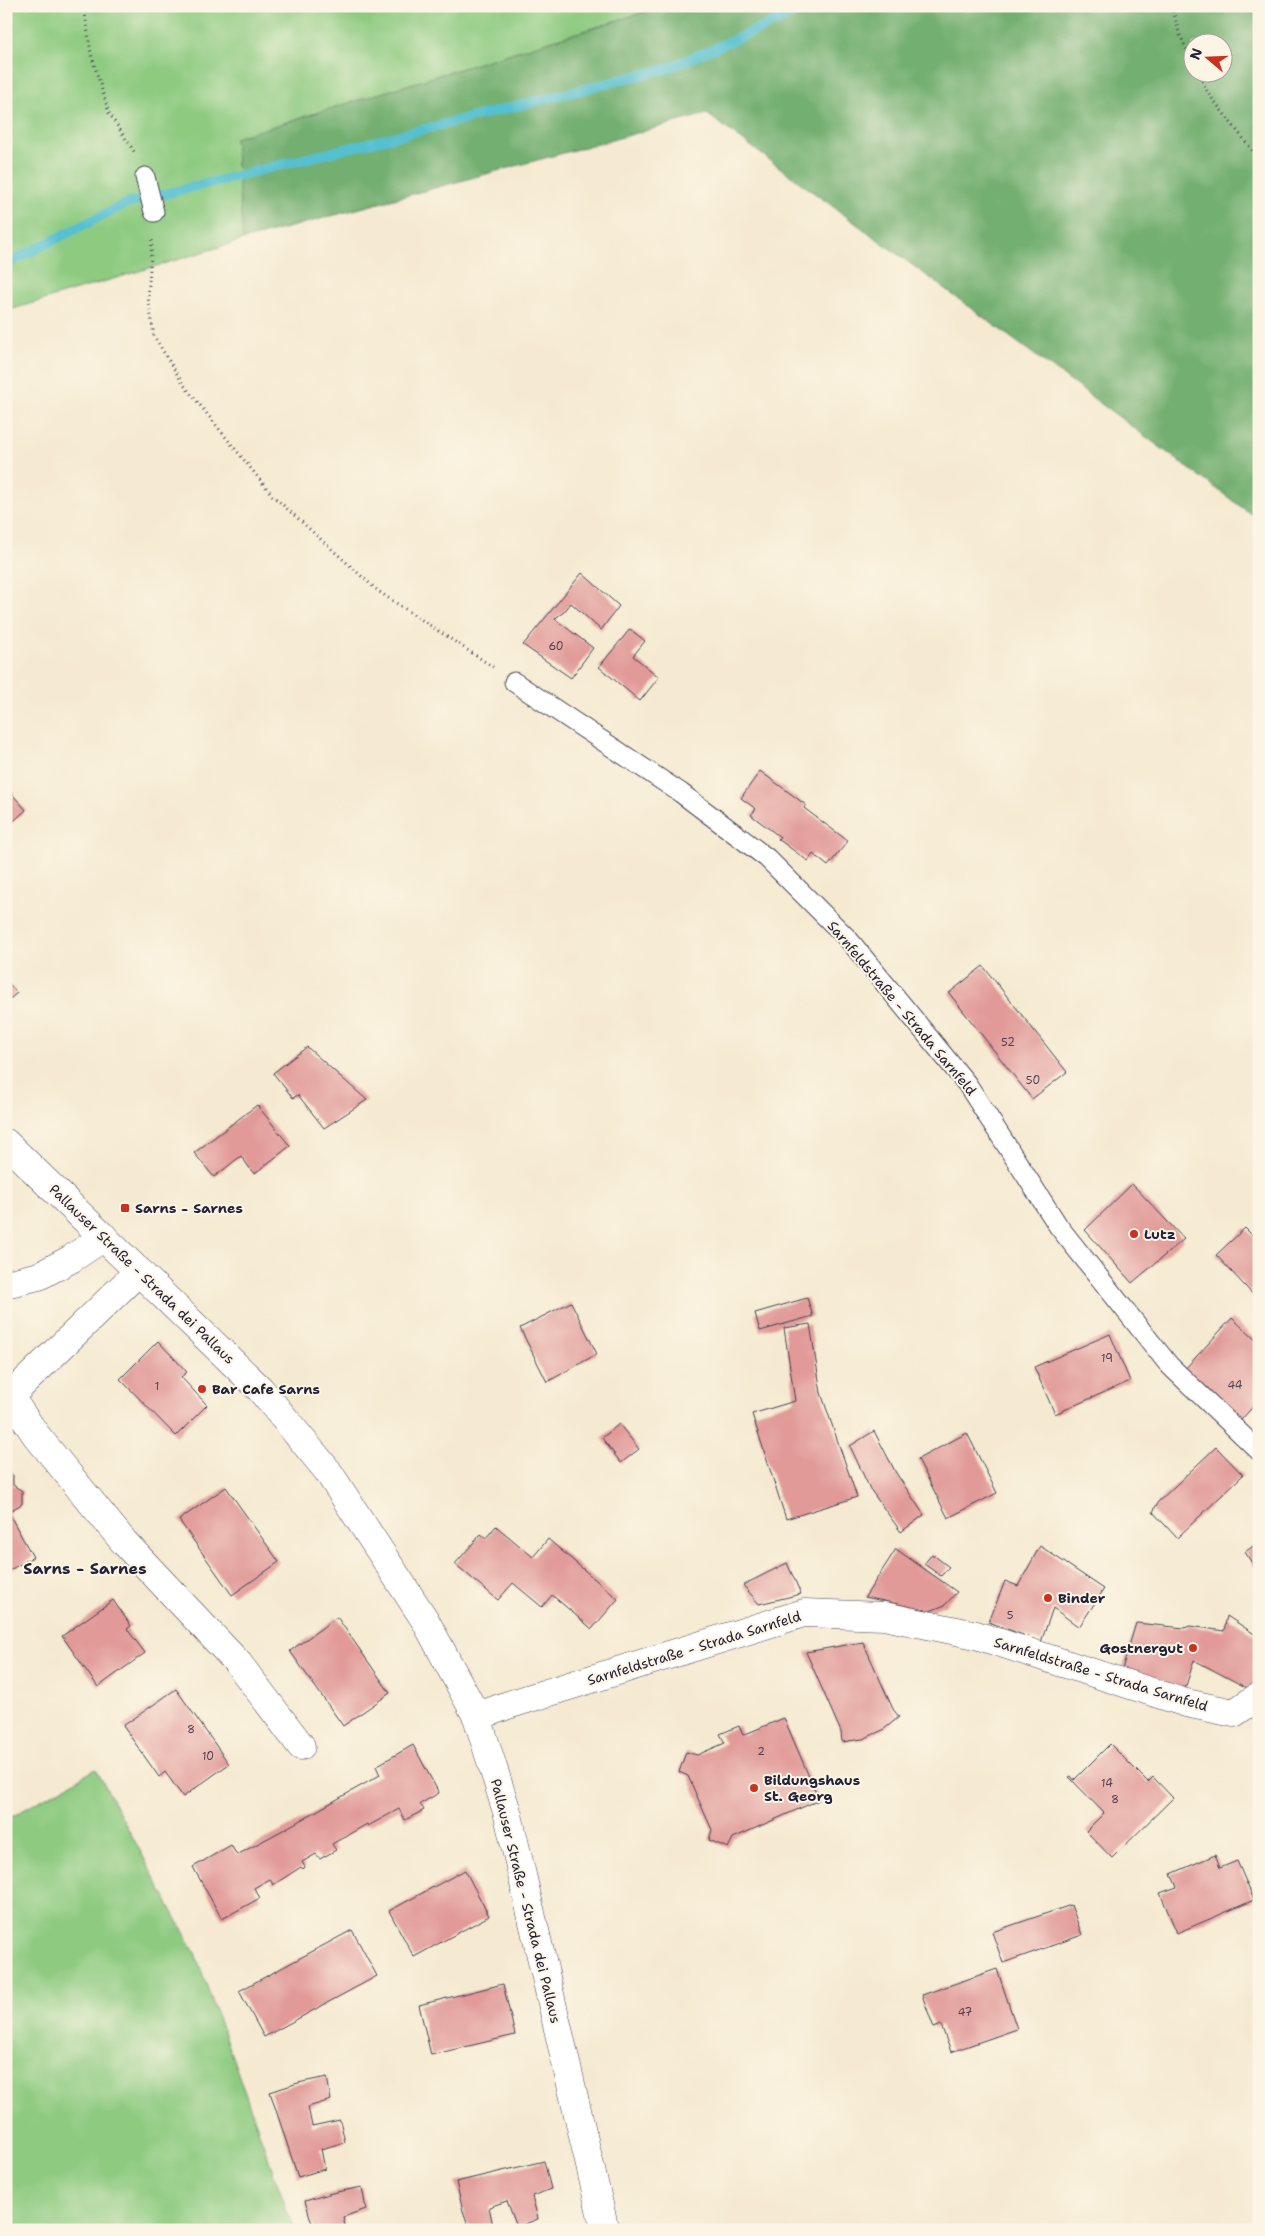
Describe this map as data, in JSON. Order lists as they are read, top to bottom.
{
  "streets": {
    "street": ["Sarnfeldstraße - Strada Sarnfeld", "Pallauser Straße - Strada dei Pallaus"]
  },
  "crossings": [
    ["Sarnfeldstraße - Strada Sarnfeld", "Pallauser Straße - Strada dei Pallaus"]
  ],
  "districts": ["Sarns - Sarnes"],
  "places": {
    "transit": ["Sarns - Sarnes"],
    "other": [
      "Lutz",
      "Bar Cafe Sarns",
      "Binder",
      "Gostnergut",
      "Bildungshaus St. Georg"
    ]
  },
  "house_numbers": [
    "60",
    "52",
    "50",
    "19",
    "44",
    "1",
    "5",
    "8",
    "2",
    "10",
    "14",
    "8",
    "47"
  ],
  "north": "left"
}
